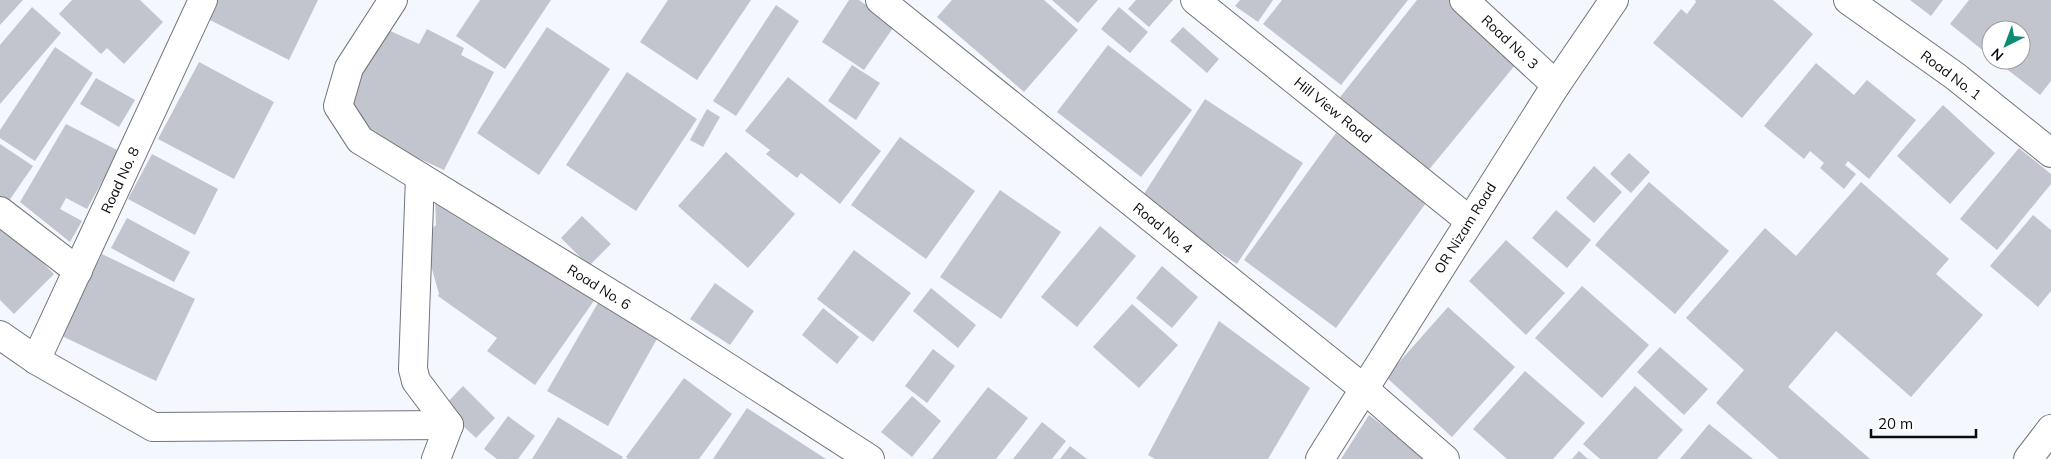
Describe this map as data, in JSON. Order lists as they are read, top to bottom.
{
  "streets": {
    "main road": [
      "Road No. 3",
      "Road No. 1",
      "Hill View Road",
      "Road No. 8",
      "Road No. 4",
      "OR Nizam Road",
      "Road No. 6"
    ]
  },
  "crossings": [
    ["Road No. 3", "OR Nizam Road"],
    ["Hill View Road", "OR Nizam Road"],
    ["Road No. 4", "OR Nizam Road"]
  ],
  "scale_bar": "20 m",
  "north": "bottom left"
}
